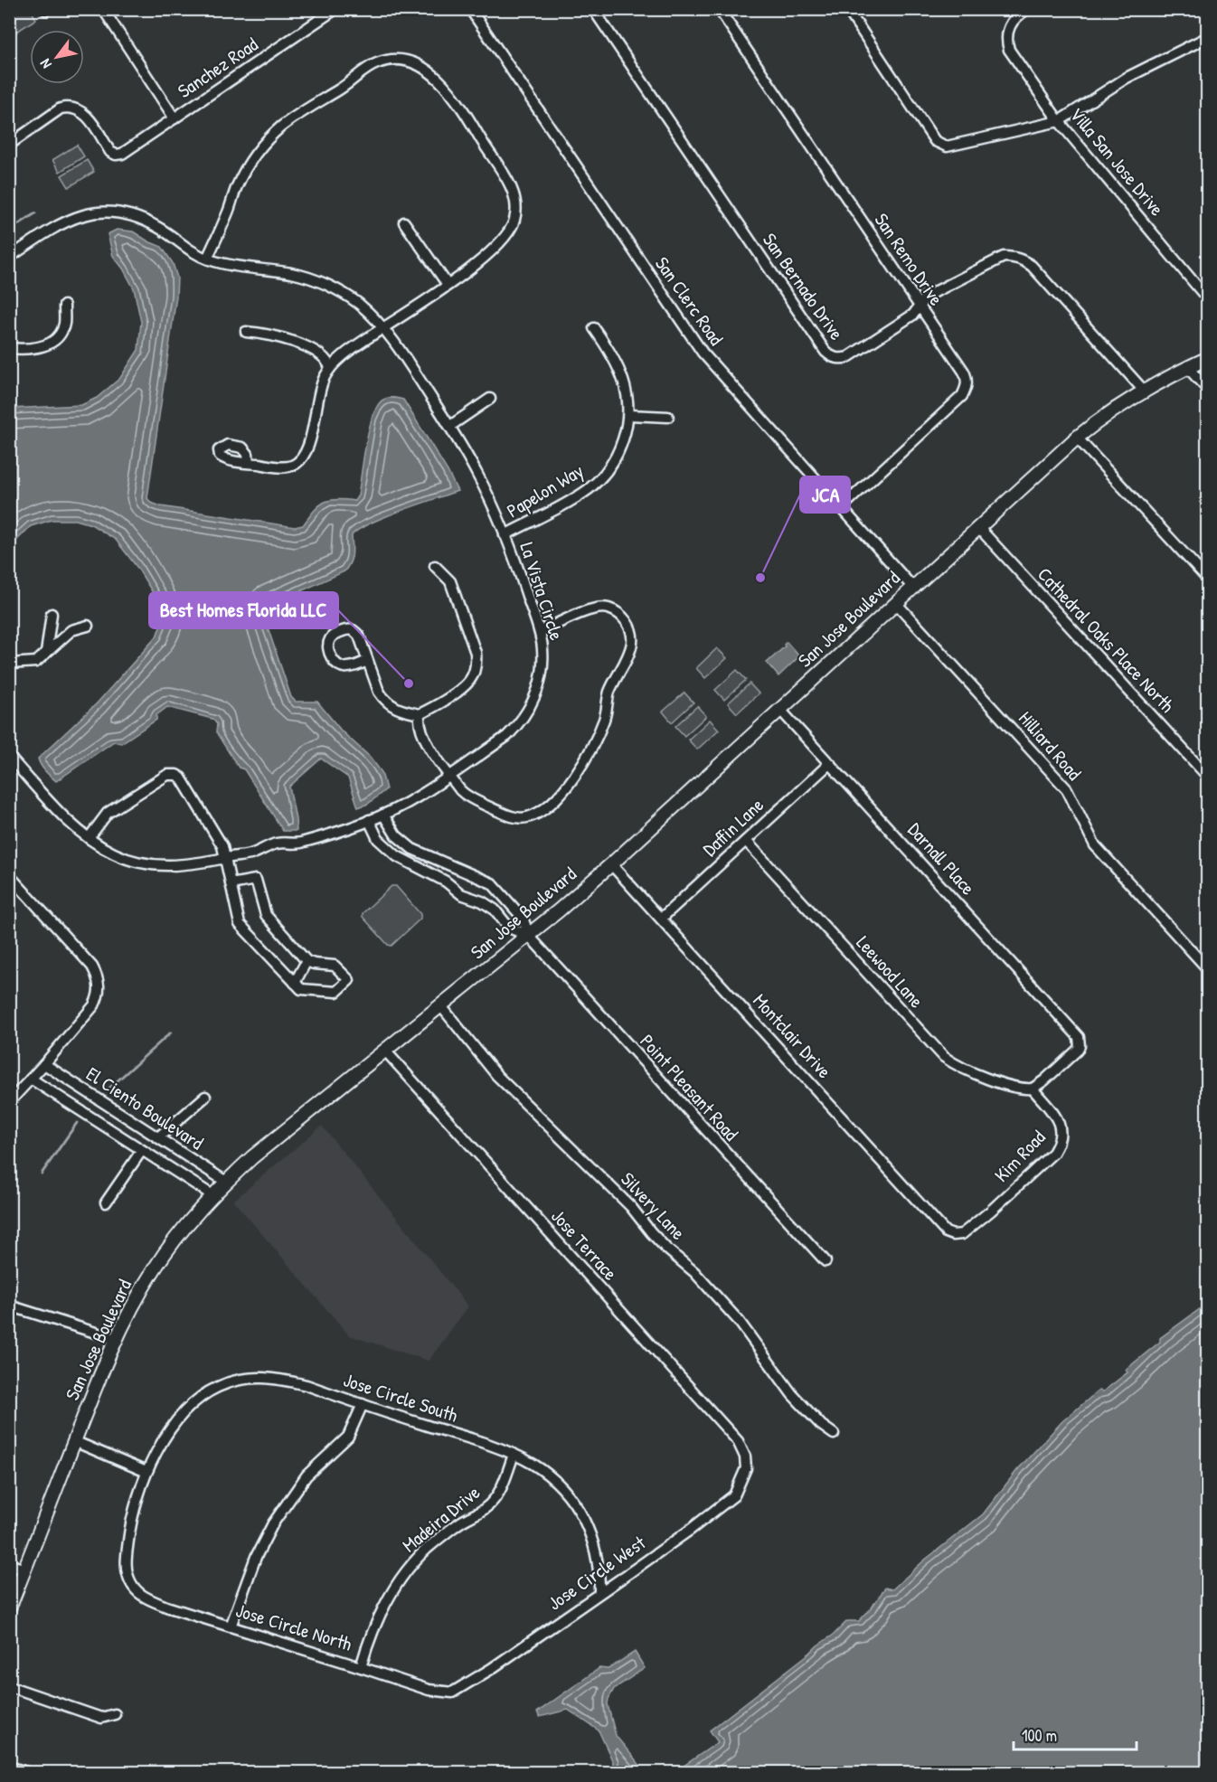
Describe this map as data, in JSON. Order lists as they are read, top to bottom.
{
  "streets": {
    "main road": ["San Jose Boulevard"],
    "street": [
      "Sanchez Road",
      "Villa San Jose Drive",
      "San Remo Drive",
      "San Bernado Drive",
      "San Clerc Road",
      "Papelon Way",
      "La Vista Circle",
      "Cathedral Oaks Place North",
      "Hilliard Road",
      "Daffin Lane",
      "Darnall Place",
      "Leewood Lane",
      "Montclair Drive",
      "Point Pleasant Road",
      "El Ciento Boulevard",
      "Kim Road",
      "Silvery Lane",
      "Jose Terrace",
      "Jose Circle South",
      "Madeira Drive",
      "Jose Circle West",
      "Jose Circle North"
    ]
  },
  "crossings": [
    ["San Remo Drive", "San Bernado Drive"],
    ["San Remo Drive", "San Clerc Road"],
    ["San Bernado Drive", "San Jose Boulevard"],
    ["San Clerc Road", "San Jose Boulevard"],
    ["Papelon Way", "La Vista Circle"],
    ["La Vista Circle", "Point Pleasant Road"],
    ["San Jose Boulevard", "Cathedral Oaks Place North"],
    ["San Jose Boulevard", "Hilliard Road"],
    ["San Jose Boulevard", "Darnall Place"],
    ["San Jose Boulevard", "Montclair Drive"],
    ["San Jose Boulevard", "Point Pleasant Road"],
    ["San Jose Boulevard", "El Ciento Boulevard"],
    ["San Jose Boulevard", "Silvery Lane"],
    ["San Jose Boulevard", "Jose Terrace"],
    ["Daffin Lane", "Darnall Place"],
    ["Daffin Lane", "Leewood Lane"],
    ["Daffin Lane", "Montclair Drive"],
    ["Darnall Place", "Leewood Lane"],
    ["Darnall Place", "Kim Road"],
    ["Leewood Lane", "Kim Road"],
    ["Montclair Drive", "Kim Road"],
    ["Jose Terrace", "Jose Circle West"],
    ["Jose Circle South", "Madeira Drive"],
    ["Jose Circle South", "Jose Circle West"],
    ["Jose Circle South", "Jose Circle North"],
    ["Madeira Drive", "Jose Circle North"],
    ["Jose Circle West", "Jose Circle North"]
  ],
  "places": ["JCA", "Best Homes Florida LLC"],
  "scale_bar": "100 m",
  "north": "bottom left"
}
